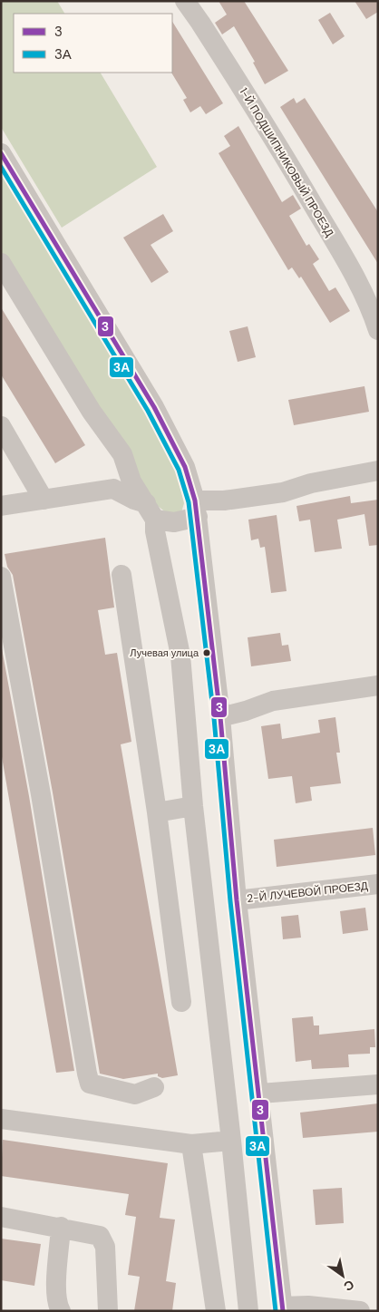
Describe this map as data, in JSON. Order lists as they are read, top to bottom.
{
  "streets": {
    "street": ["1-Й ПОДШИПНИКОВЫЙ ПРОЕЗД", "2-Й ЛУЧЕВОЙ ПРОЕЗД"]
  },
  "places": ["Лучевая улица"],
  "lines": ["transit line 3", "transit line 3А"],
  "legend": ["3", "3А"],
  "north": "bottom right"
}
